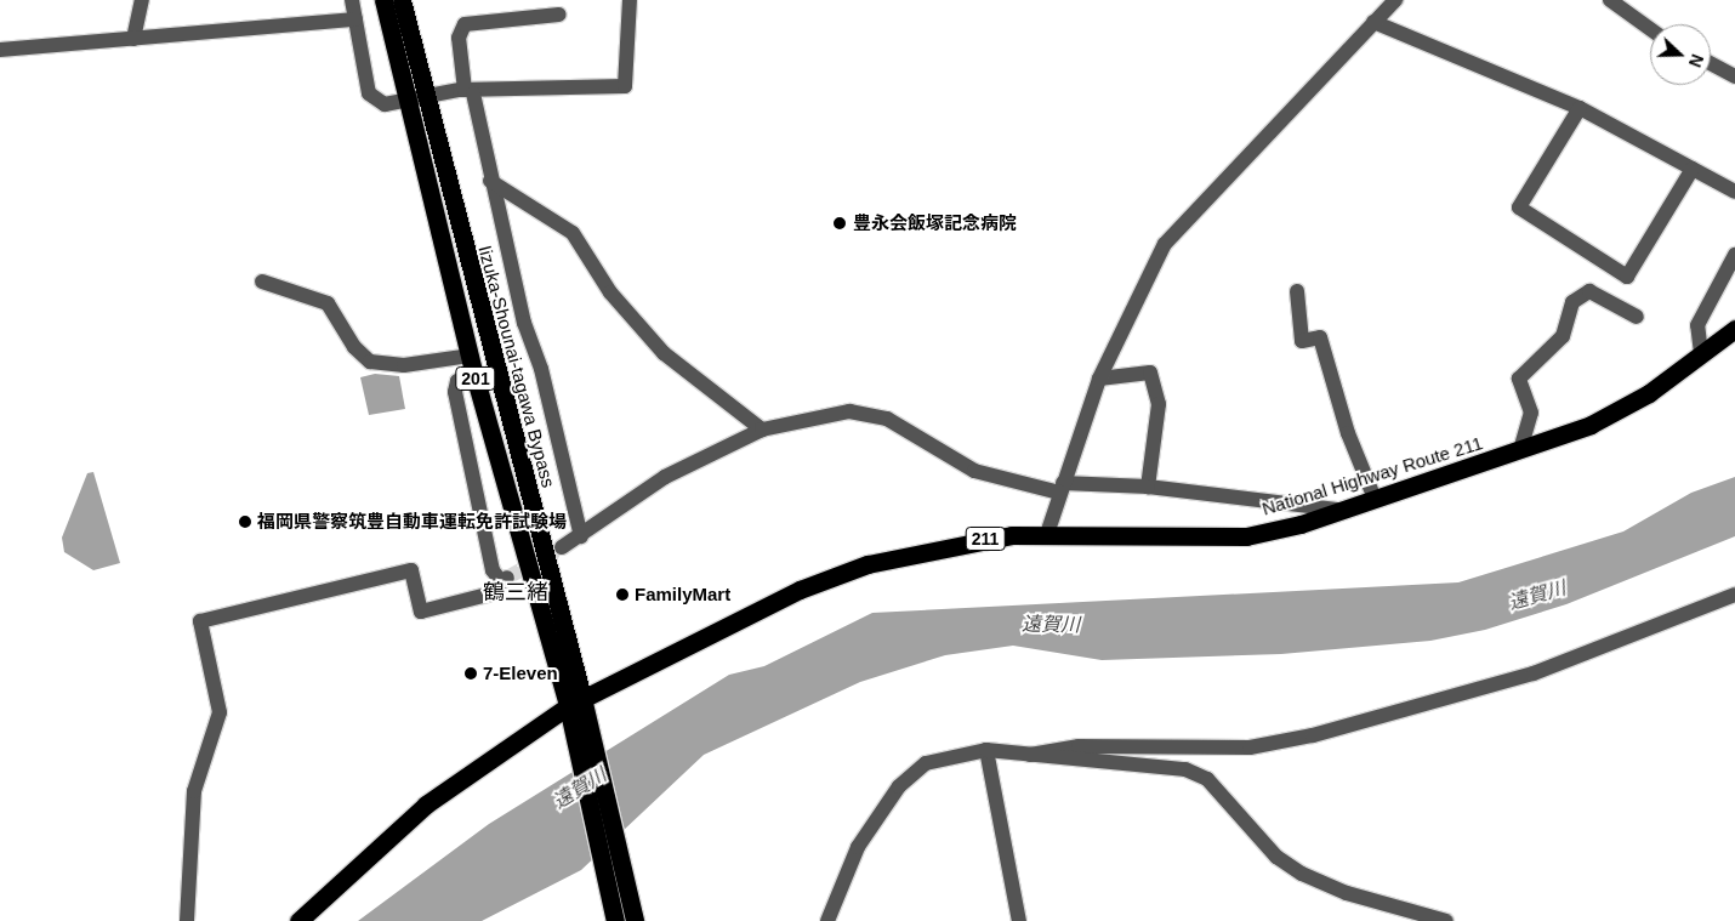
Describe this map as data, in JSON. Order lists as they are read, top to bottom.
{
  "streets": {
    "highway": [
      "Iizuka-Shounai-tagawa Bypass",
      "201",
      "National Highway Route 211",
      "211"
    ]
  },
  "crossings": [
    ["Iizuka-Shounai-tagawa Bypass", "National Highway Route 211"]
  ],
  "districts": ["鶴三緒"],
  "water": ["遠賀川"],
  "places": [
    "豊永会飯塚記念病院",
    "福岡県警察筑豊自動車運転免許試験場",
    "FamilyMart",
    "7-Eleven"
  ],
  "north": "right"
}
